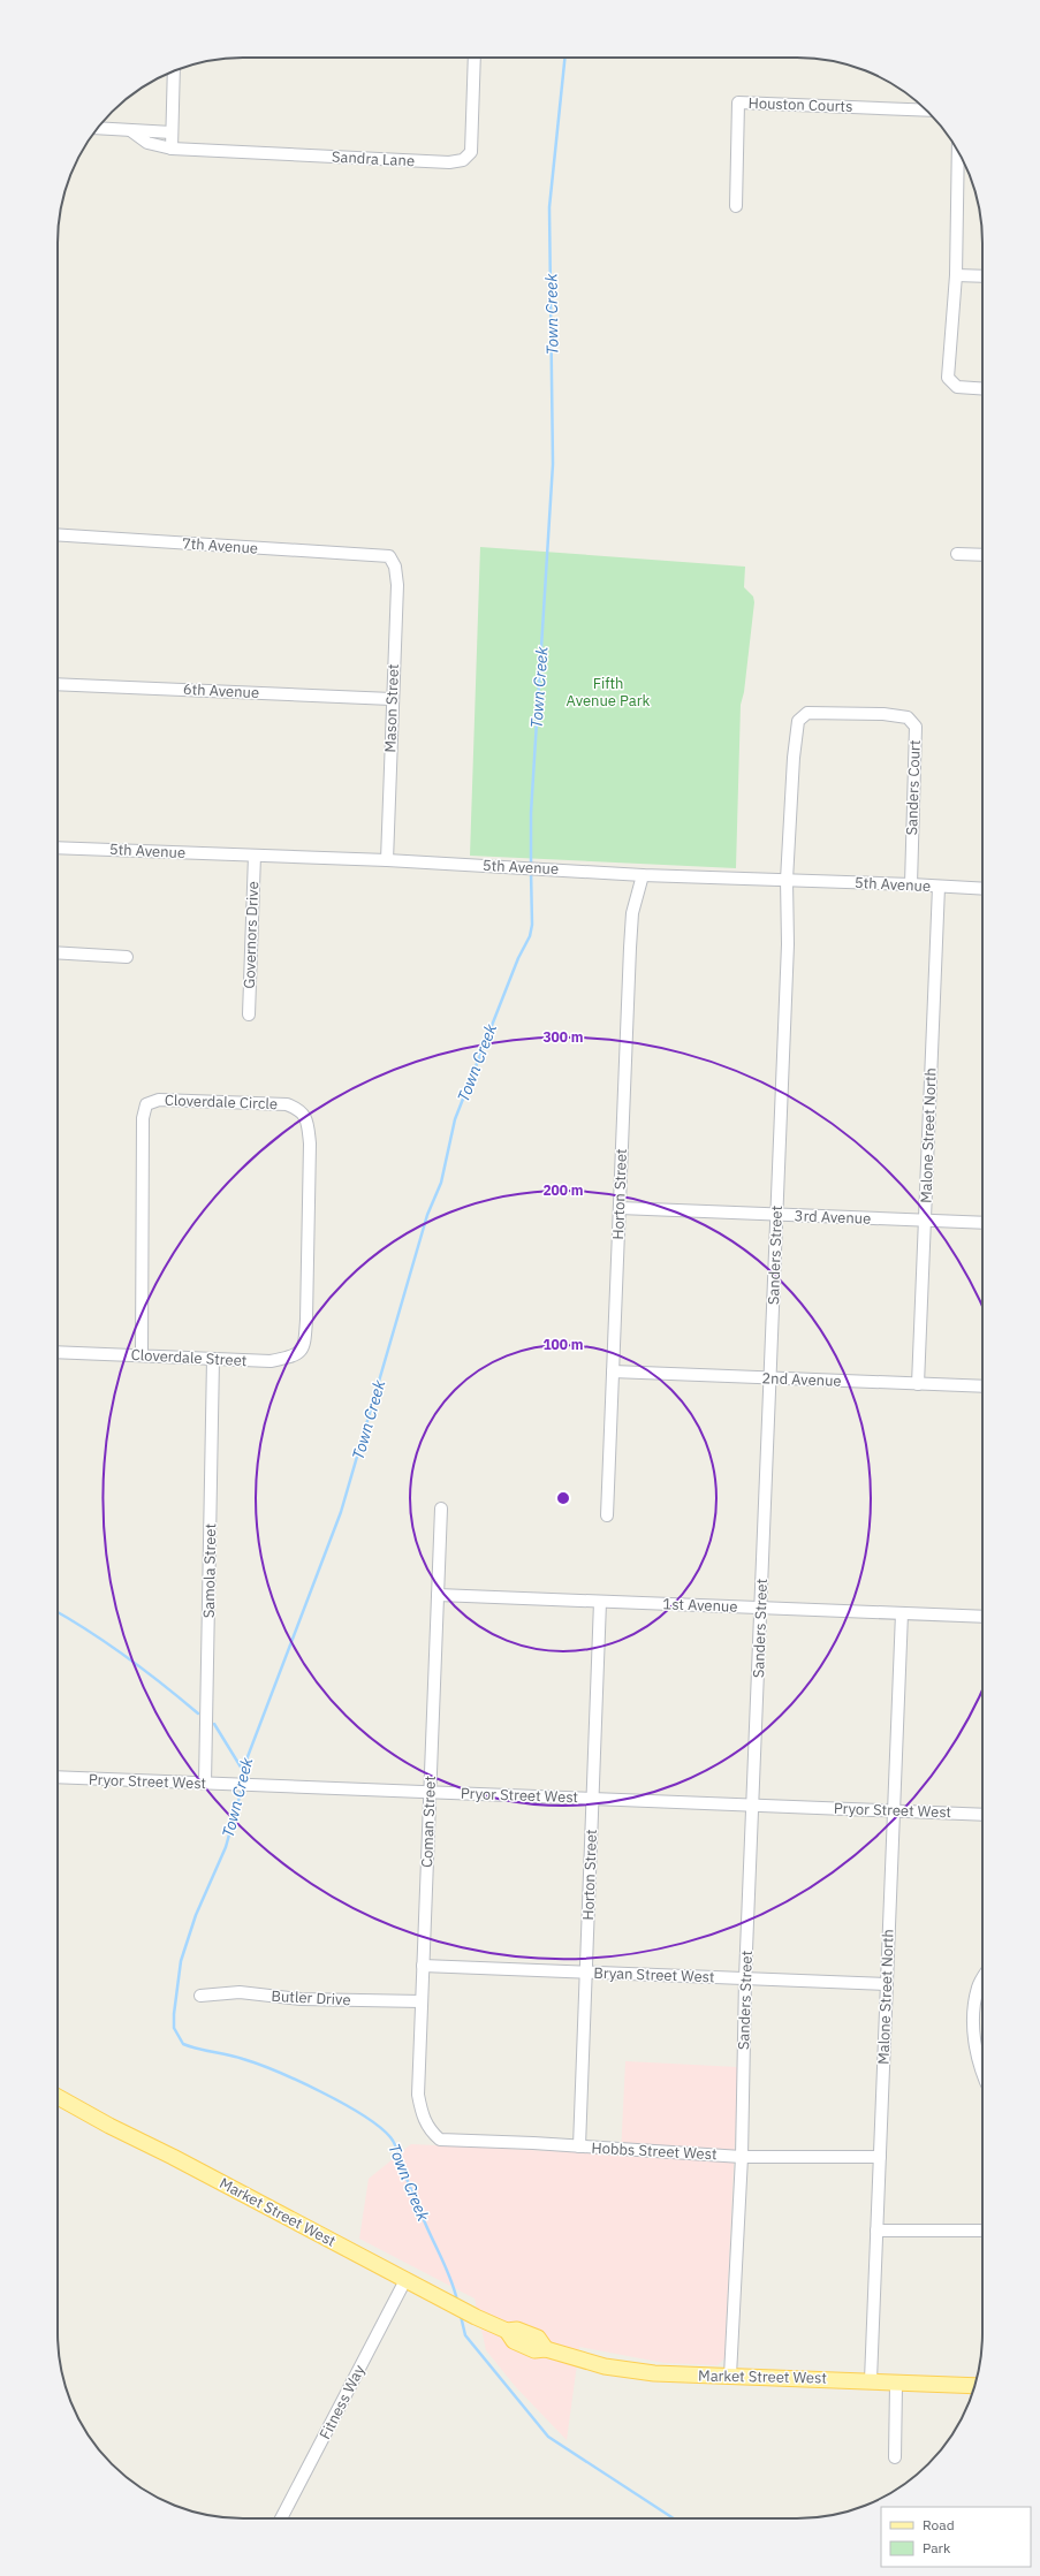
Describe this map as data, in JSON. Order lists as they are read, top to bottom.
{
  "streets": {
    "main road": ["Market Street West"],
    "street": [
      "Houston Courts",
      "Sandra Lane",
      "7th Avenue",
      "6th Avenue",
      "Mason Street",
      "Sanders Court",
      "5th Avenue",
      "Governors Drive",
      "Cloverdale Circle",
      "Malone Street North",
      "Horton Street",
      "3rd Avenue",
      "Sanders Street",
      "Cloverdale Street",
      "2nd Avenue",
      "Samola Street",
      "1st Avenue",
      "Pryor Street West",
      "Coman Street",
      "Bryan Street West",
      "Butler Drive",
      "Hobbs Street West",
      "Fitness Way"
    ]
  },
  "crossings": [
    ["7th Avenue", "Mason Street"],
    ["6th Avenue", "Mason Street"],
    ["Mason Street", "5th Avenue"],
    ["Sanders Court", "5th Avenue"],
    ["Sanders Court", "Sanders Street"],
    ["5th Avenue", "Governors Drive"],
    ["5th Avenue", "Malone Street North"],
    ["5th Avenue", "Horton Street"],
    ["5th Avenue", "Sanders Street"],
    ["Cloverdale Circle", "Cloverdale Street"],
    ["Malone Street North", "3rd Avenue"],
    ["Malone Street North", "2nd Avenue"],
    ["Malone Street North", "1st Avenue"],
    ["Malone Street North", "Pryor Street West"],
    ["Malone Street North", "Bryan Street West"],
    ["Malone Street North", "Hobbs Street West"],
    ["Malone Street North", "Market Street West"],
    ["Horton Street", "3rd Avenue"],
    ["Horton Street", "2nd Avenue"],
    ["Horton Street", "1st Avenue"],
    ["Horton Street", "Pryor Street West"],
    ["Horton Street", "Bryan Street West"],
    ["Horton Street", "Hobbs Street West"],
    ["3rd Avenue", "Sanders Street"],
    ["Sanders Street", "2nd Avenue"],
    ["Sanders Street", "1st Avenue"],
    ["Sanders Street", "Pryor Street West"],
    ["Sanders Street", "Bryan Street West"],
    ["Sanders Street", "Hobbs Street West"],
    ["Sanders Street", "Market Street West"],
    ["Cloverdale Street", "Samola Street"],
    ["Samola Street", "Pryor Street West"],
    ["1st Avenue", "Coman Street"],
    ["Pryor Street West", "Coman Street"],
    ["Coman Street", "Bryan Street West"],
    ["Coman Street", "Butler Drive"],
    ["Coman Street", "Hobbs Street West"],
    ["Market Street West", "Fitness Way"]
  ],
  "water": ["Town Creek"],
  "parks": ["Fifth Avenue Park"],
  "legend": ["Road", "Park"],
  "rings": ["300 m", "200 m", "100 m"]
}
